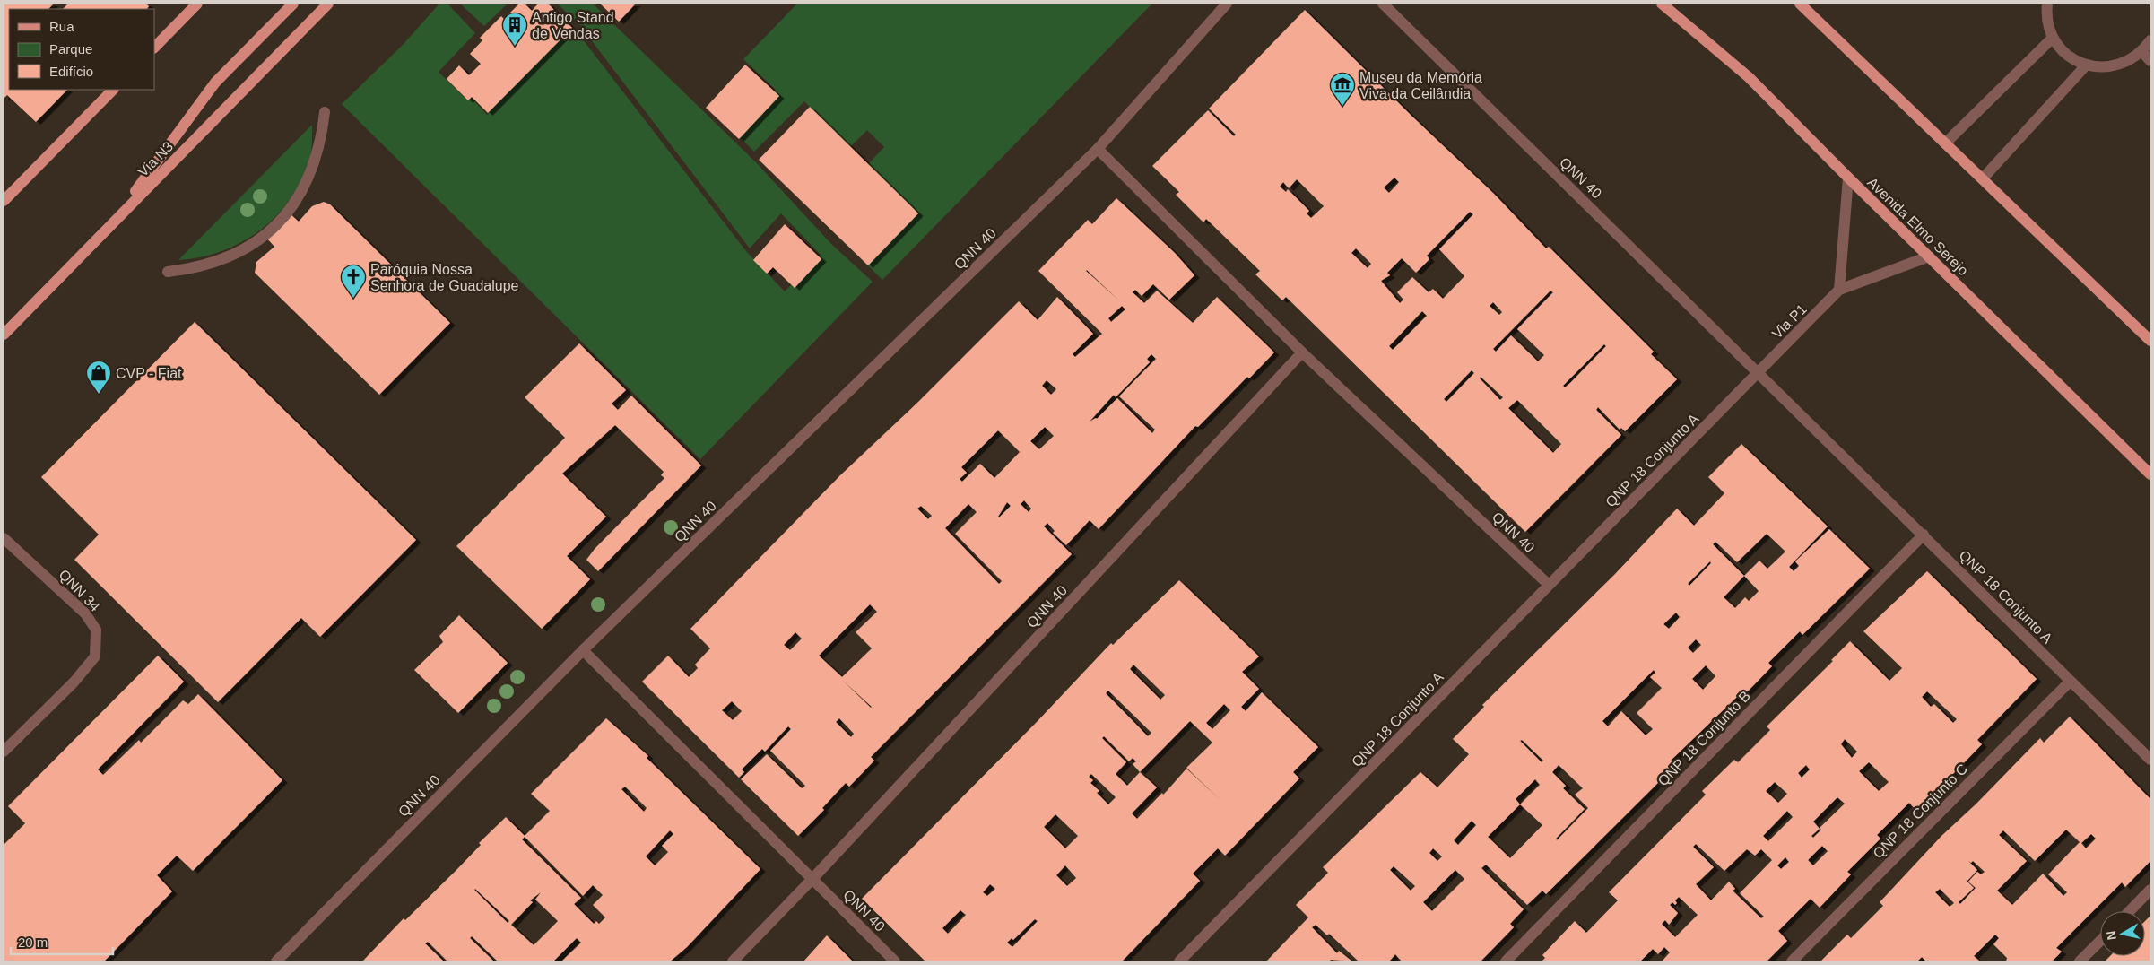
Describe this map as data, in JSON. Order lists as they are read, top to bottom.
{
  "streets": {
    "main road": ["Via N3", "Avenida Elmo Serejo"],
    "street": [
      "QNN 40",
      "Via P1",
      "QNP 18 Conjunto A",
      "QNN 34",
      "QNP 18 Conjunto B",
      "QNP 18 Conjunto C"
    ]
  },
  "crossings": [
    ["QNN 40", "Via P1"],
    ["QNN 40", "QNP 18 Conjunto A"],
    ["Avenida Elmo Serejo", "Via P1"],
    ["Via P1", "QNP 18 Conjunto A"],
    ["QNP 18 Conjunto A", "QNP 18 Conjunto B"],
    ["QNP 18 Conjunto A", "QNP 18 Conjunto C"]
  ],
  "places": {
    "building": ["Antigo Stand de Vendas"],
    "museum": ["Museu da Memória Viva da Ceilândia"],
    "church": ["Paróquia Nossa Senhora de Guadalupe"],
    "shop": ["CVP - Fiat"]
  },
  "legend": ["Rua", "Parque", "Edifício"],
  "scale_bar": "20 m",
  "north": "left"
}
